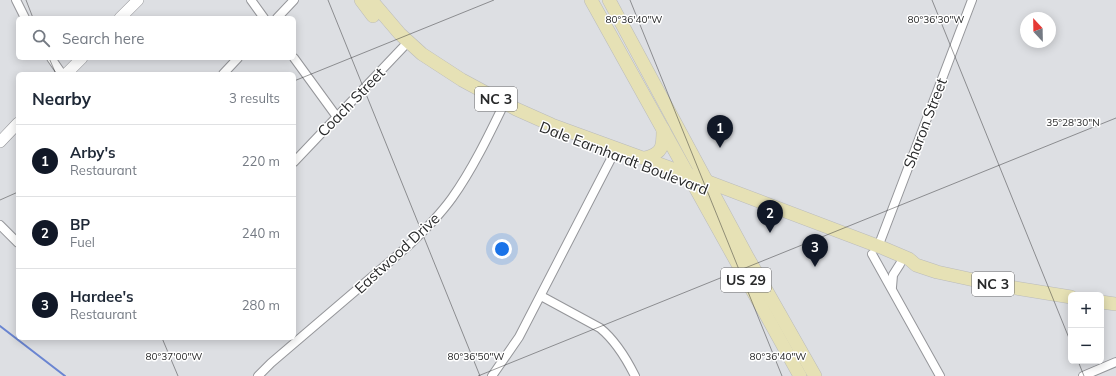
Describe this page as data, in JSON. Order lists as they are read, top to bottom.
{
  "streets": {
    "main road": ["NC 3", "Dale Earnhardt Boulevard", "US 29"],
    "street": ["Coach Street", "Sharon Street", "Eastwood Drive"]
  },
  "crossings": [
    ["Coach Street", "Dale Earnhardt Boulevard"],
    ["Sharon Street", "Dale Earnhardt Boulevard"],
    ["Dale Earnhardt Boulevard", "Eastwood Drive"],
    ["Dale Earnhardt Boulevard", "US 29"]
  ],
  "north": "top",
  "page": {
    "search": "Search here",
    "heading": ["Nearby", "3 results"],
    "pins": ["1", "2", "3"],
    "list": [
      {
        "mark": "1",
        "name": "Arby's",
        "note": "Restaurant",
        "value": "220 m"
      },
      {
        "mark": "2",
        "name": "BP",
        "note": "Fuel",
        "value": "240 m"
      },
      {
        "mark": "3",
        "name": "Hardee's",
        "note": "Restaurant",
        "value": "280 m"
      }
    ],
    "map_buttons": ["+", "−"]
  },
  "coordinates": [
    "80°36'40\"W",
    "80°36'30\"W",
    "35°28'30\"N",
    "80°37'00\"W",
    "80°36'50\"W"
  ]
}
